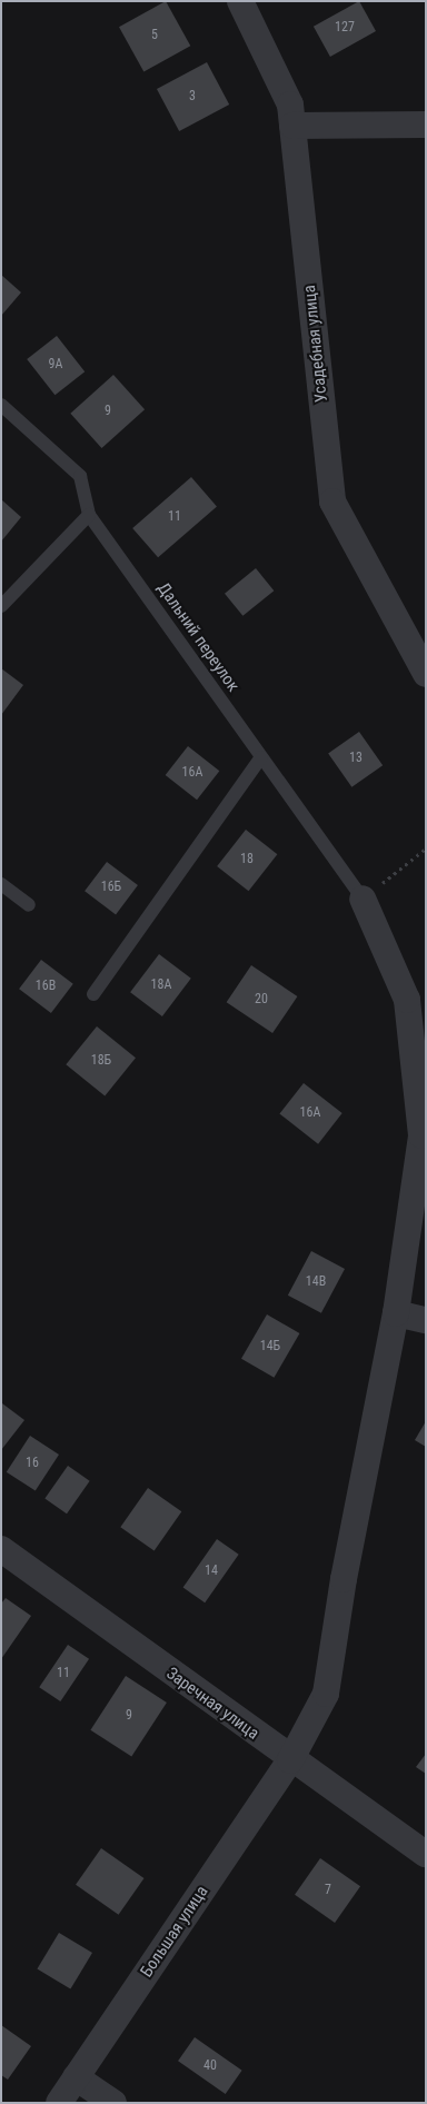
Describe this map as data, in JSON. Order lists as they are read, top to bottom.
{
  "streets": {
    "street": ["Усадебная улица", "Заречная улица", "Большая улица"],
    "lane": ["Дальний переулок"]
  },
  "crossings": [
    ["Дальний переулок", "Большая улица"],
    ["Заречная улица", "Большая улица"]
  ],
  "house_numbers": [
    "127",
    "5",
    "3",
    "9А",
    "9",
    "11",
    "13",
    "16А",
    "18",
    "16Б",
    "18А",
    "16В",
    "20",
    "18Б",
    "16А",
    "14В",
    "14Б",
    "16",
    "14",
    "11",
    "9",
    "7",
    "40"
  ]
}
